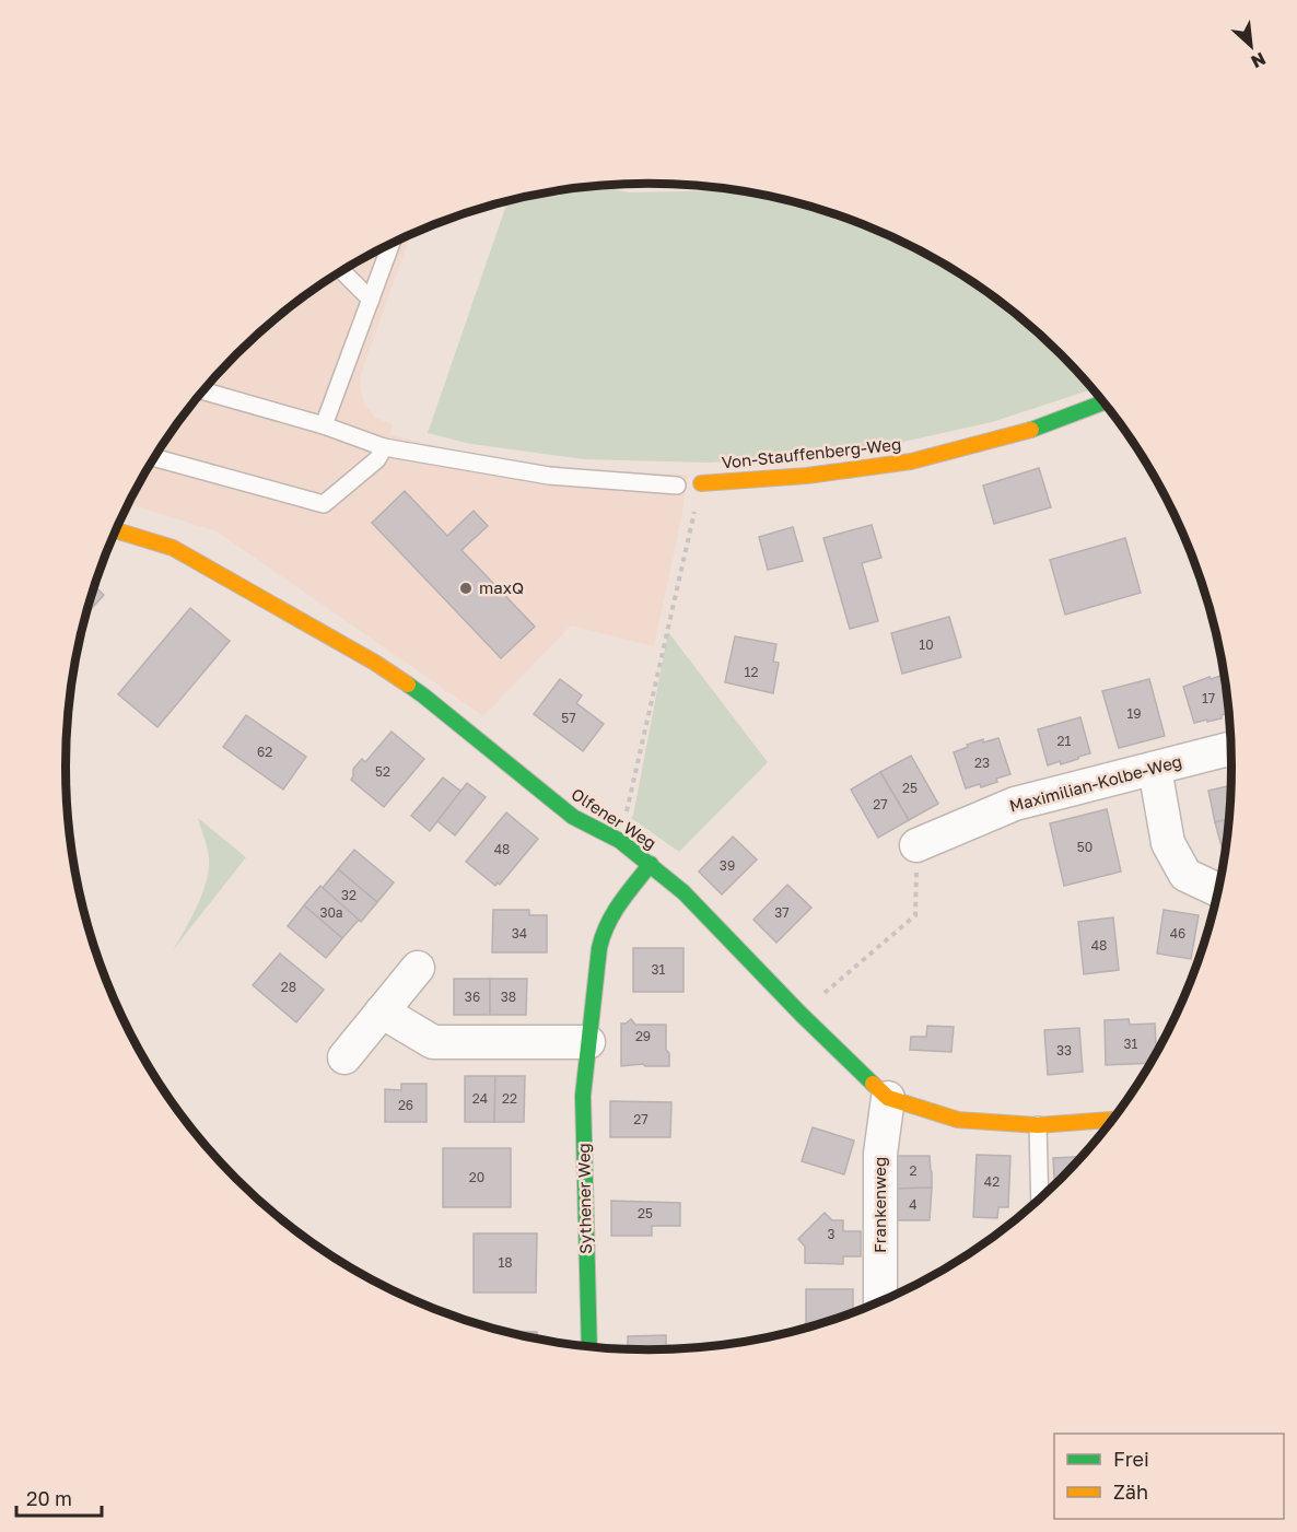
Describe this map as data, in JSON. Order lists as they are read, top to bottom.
{
  "streets": {
    "street": [
      "Von-Stauffenberg-Weg",
      "Maximilian-Kolbe-Weg",
      "Olfener Weg",
      "Sythener Weg",
      "Frankenweg"
    ]
  },
  "crossings": [
    ["Olfener Weg", "Sythener Weg"],
    ["Olfener Weg", "Frankenweg"]
  ],
  "places": ["maxQ"],
  "house_numbers": [
    "10",
    "12",
    "17",
    "19",
    "57",
    "21",
    "62",
    "23",
    "52",
    "25",
    "27",
    "50",
    "48",
    "39",
    "32",
    "30a",
    "37",
    "34",
    "46",
    "48",
    "31",
    "28",
    "36",
    "38",
    "29",
    "31",
    "33",
    "24",
    "22",
    "26",
    "27",
    "2",
    "20",
    "42",
    "4",
    "25",
    "3",
    "18"
  ],
  "legend": ["Frei", "Zäh"],
  "scale_bar": "20 m",
  "north": "bottom right"
}
